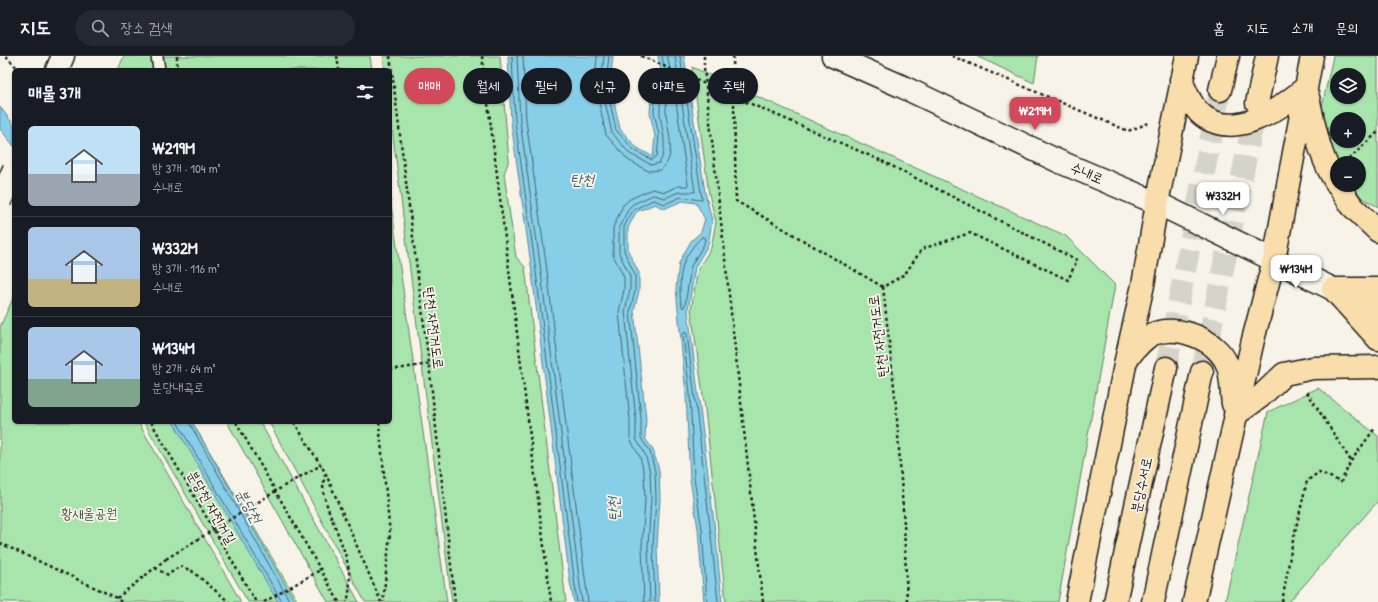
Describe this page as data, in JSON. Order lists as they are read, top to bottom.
{
  "streets": {
    "main road": ["수내로", "분당수서로"],
    "path": ["탄천 자전거도로", "분당천 자전거길"]
  },
  "water": ["탄천", "분당천"],
  "parks": ["황새울공원"],
  "page": {
    "header": "지도",
    "search": "장소 검색",
    "nav": [
      "홈",
      "지도",
      "소개",
      "문의"
    ],
    "map_buttons": ["+", "−"],
    "chip": [
      "매매",
      "월세",
      "필터",
      "신규",
      "아파트",
      "주택"
    ],
    "heading": "매물 3개",
    "price": ["₩219M", "₩332M", "₩134M"],
    "list": [
      {
        "name": "₩219M",
        "note": "방 3개 · 104 m² · 수내로"
      },
      {
        "name": "₩332M",
        "note": "방 3개 · 116 m² · 수내로"
      },
      {
        "name": "₩134M",
        "note": "방 2개 · 64 m² · 분당내곡로"
      }
    ]
  }
}
